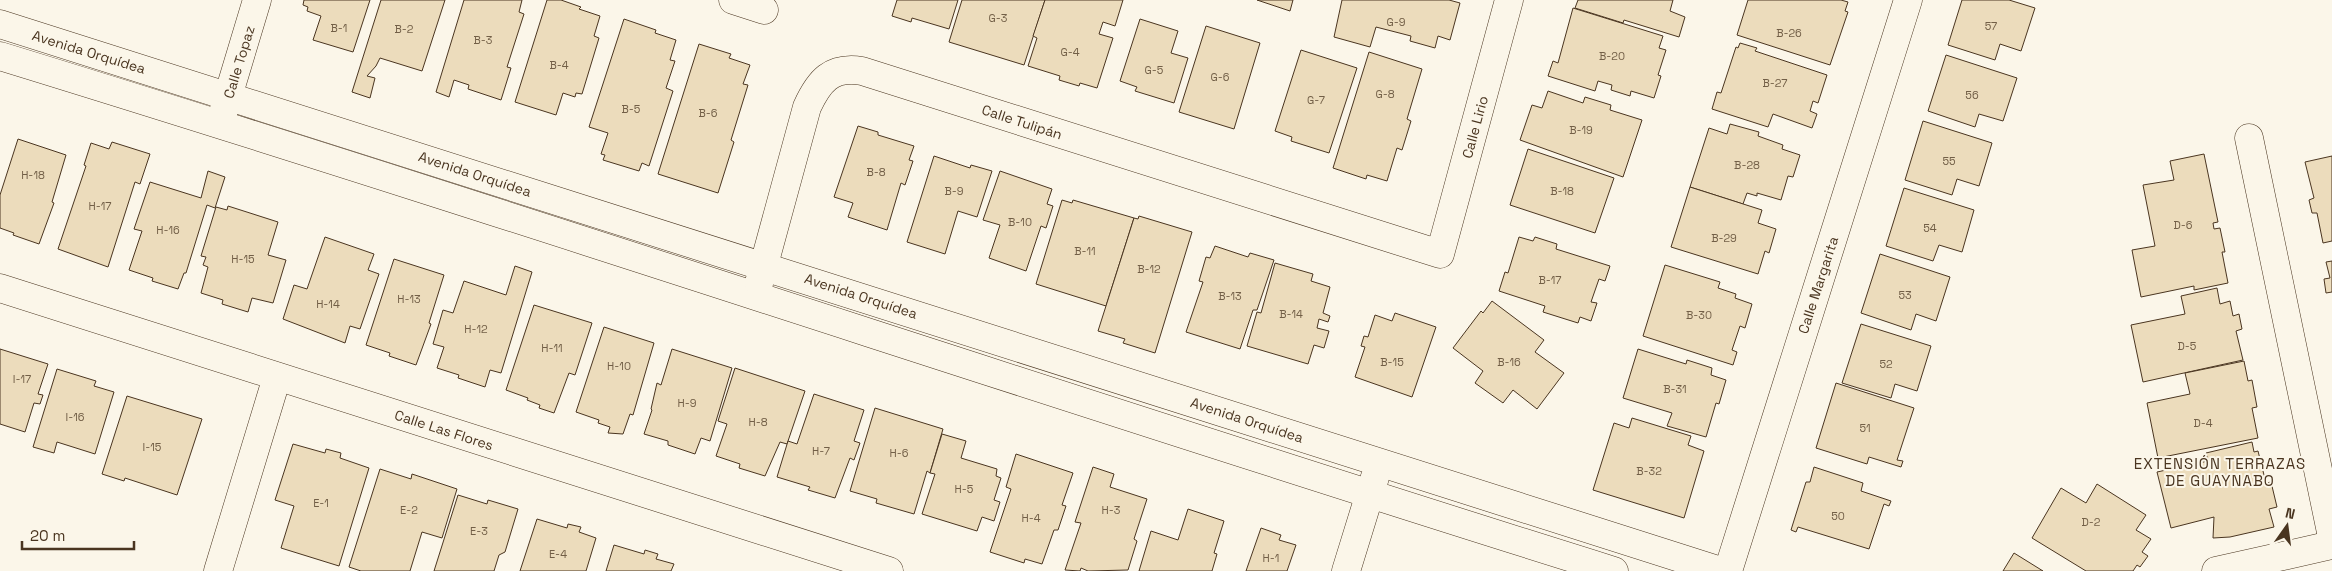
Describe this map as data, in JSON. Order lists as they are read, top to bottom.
{
  "streets": {
    "street": [
      "Avenida Orquídea",
      "Calle Topaz",
      "Calle Tulipán",
      "Calle Lirio",
      "Calle Margarita",
      "Calle Las Flores"
    ]
  },
  "crossings": [
    ["Avenida Orquídea", "Calle Topaz"],
    ["Avenida Orquídea", "Calle Tulipán"],
    ["Calle Tulipán", "Calle Lirio"]
  ],
  "districts": ["EXTENSIÓN TERRAZAS DE GUAYNABO"],
  "house_numbers": [
    "G-3",
    "G-9",
    "57",
    "B-1",
    "B-2",
    "B-26",
    "B-3",
    "G-4",
    "B-20",
    "B-4",
    "G-5",
    "G-6",
    "B-27",
    "G-8",
    "56",
    "G-7",
    "B-5",
    "B-6",
    "B-19",
    "55",
    "B-28",
    "B-8",
    "H-18",
    "B-9",
    "B-18",
    "H-17",
    "B-10",
    "D-6",
    "54",
    "H-16",
    "B-29",
    "B-11",
    "H-15",
    "B-12",
    "B-17",
    "53",
    "B-13",
    "H-13",
    "H-14",
    "B-14",
    "B-30",
    "H-12",
    "D-5",
    "H-11",
    "B-15",
    "B-16",
    "52",
    "H-10",
    "I-17",
    "B-31",
    "H-9",
    "I-16",
    "H-8",
    "D-4",
    "51",
    "I-15",
    "H-7",
    "H-6",
    "B-32",
    "H-5",
    "E-1",
    "E-2",
    "H-3",
    "50",
    "H-4",
    "D-2",
    "E-3",
    "E-4",
    "H-1"
  ],
  "scale_bar": "20 m",
  "north": "top"
}
